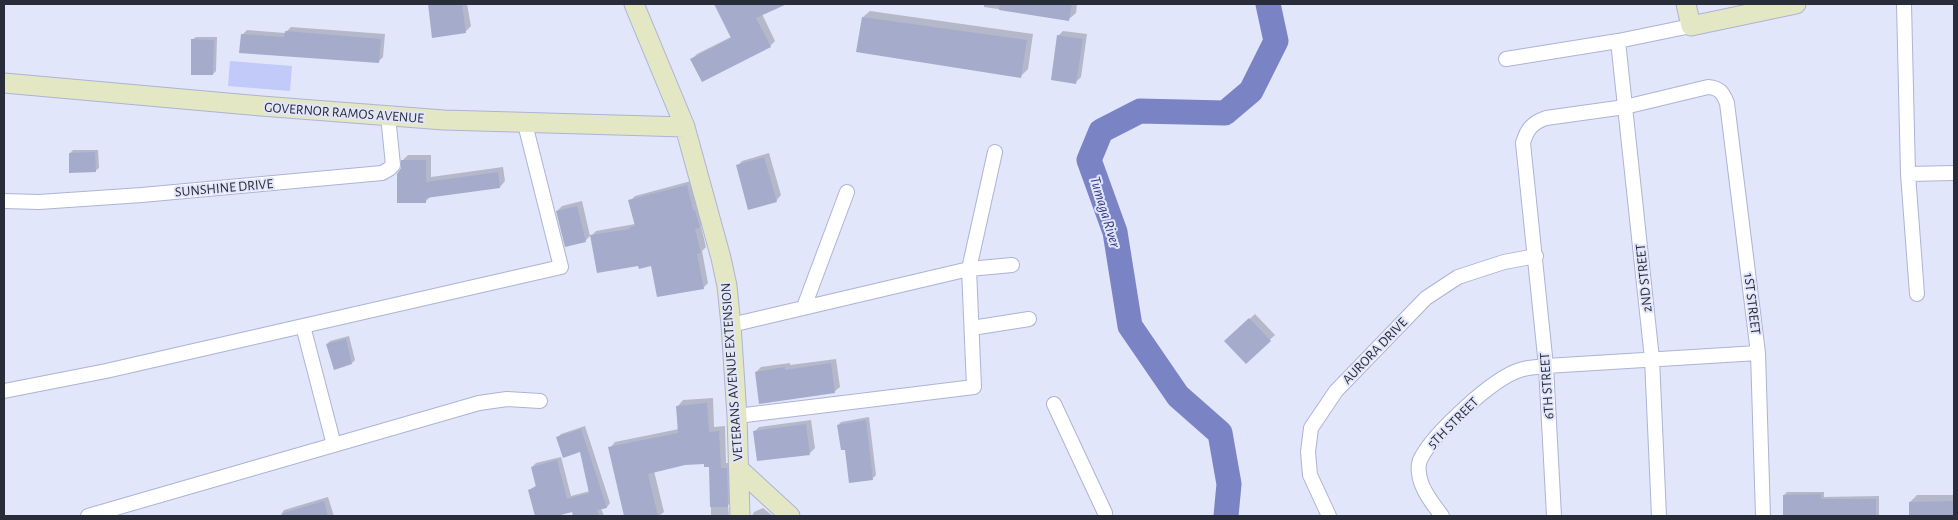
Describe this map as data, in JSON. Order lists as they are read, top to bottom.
{
  "streets": {
    "main road": ["GOVERNOR RAMOS AVENUE", "VETERANS AVENUE EXTENSION"],
    "street": [
      "SUNSHINE DRIVE",
      "2ND STREET",
      "1ST STREET",
      "AURORA DRIVE",
      "6TH STREET",
      "5TH STREET"
    ]
  },
  "crossings": [
    ["GOVERNOR RAMOS AVENUE", "SUNSHINE DRIVE"],
    ["GOVERNOR RAMOS AVENUE", "VETERANS AVENUE EXTENSION"],
    ["2ND STREET", "6TH STREET"],
    ["2ND STREET", "5TH STREET"],
    ["1ST STREET", "6TH STREET"],
    ["1ST STREET", "5TH STREET"],
    ["AURORA DRIVE", "6TH STREET"],
    ["6TH STREET", "5TH STREET"]
  ],
  "water": ["Tumaga River"]
}
